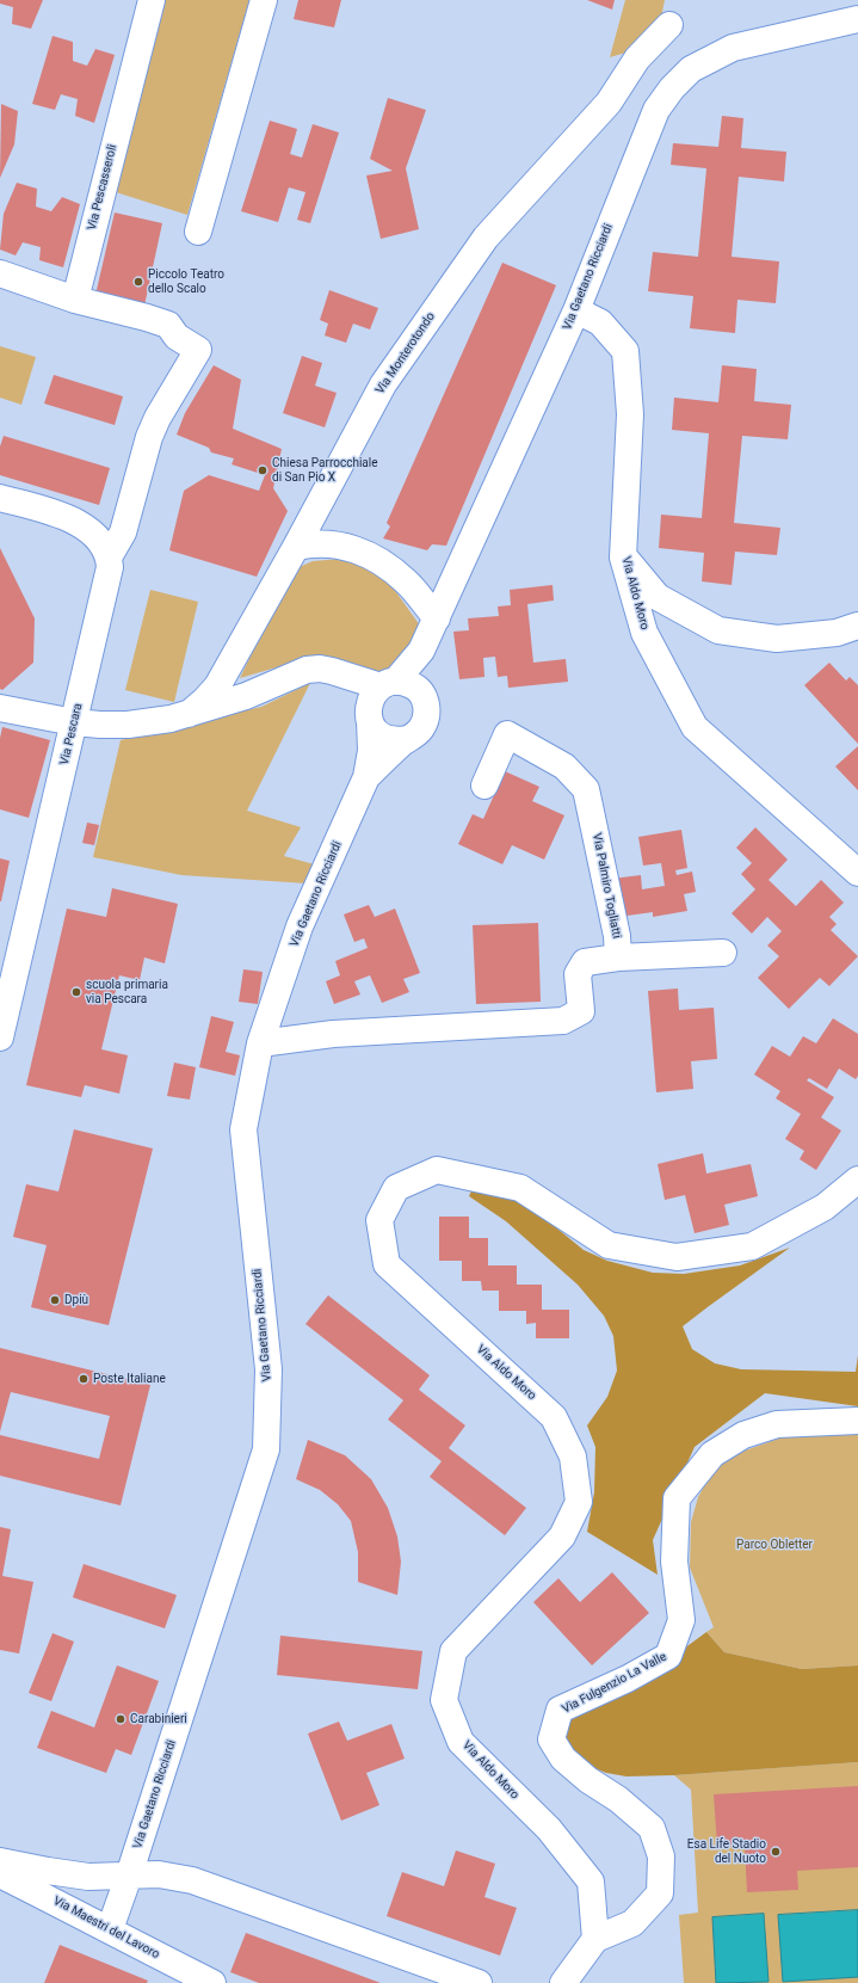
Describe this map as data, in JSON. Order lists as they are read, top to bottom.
{
  "streets": {
    "street": [
      "Via Pescasseroli",
      "Via Gaetano Ricciardi",
      "Via Monterotondo",
      "Via Aldo Moro",
      "Via Pescara",
      "Via Palmiro Togliatti",
      "Via Fulgenzio La Valle",
      "Via Maestri del Lavoro"
    ]
  },
  "crossings": [
    ["Via Gaetano Ricciardi", "Via Aldo Moro"],
    ["Via Gaetano Ricciardi", "Via Maestri del Lavoro"],
    ["Via Aldo Moro", "Via Fulgenzio La Valle"]
  ],
  "parks": ["Parco Obletter"],
  "places": [
    "Piccolo Teatro dello Scalo",
    "Chiesa Parrocchiale di San Pio X",
    "scuola primaria via Pescara",
    "Dpiù",
    "Poste Italiane",
    "Carabinieri",
    "Esa Life Stadio del Nuoto"
  ]
}
